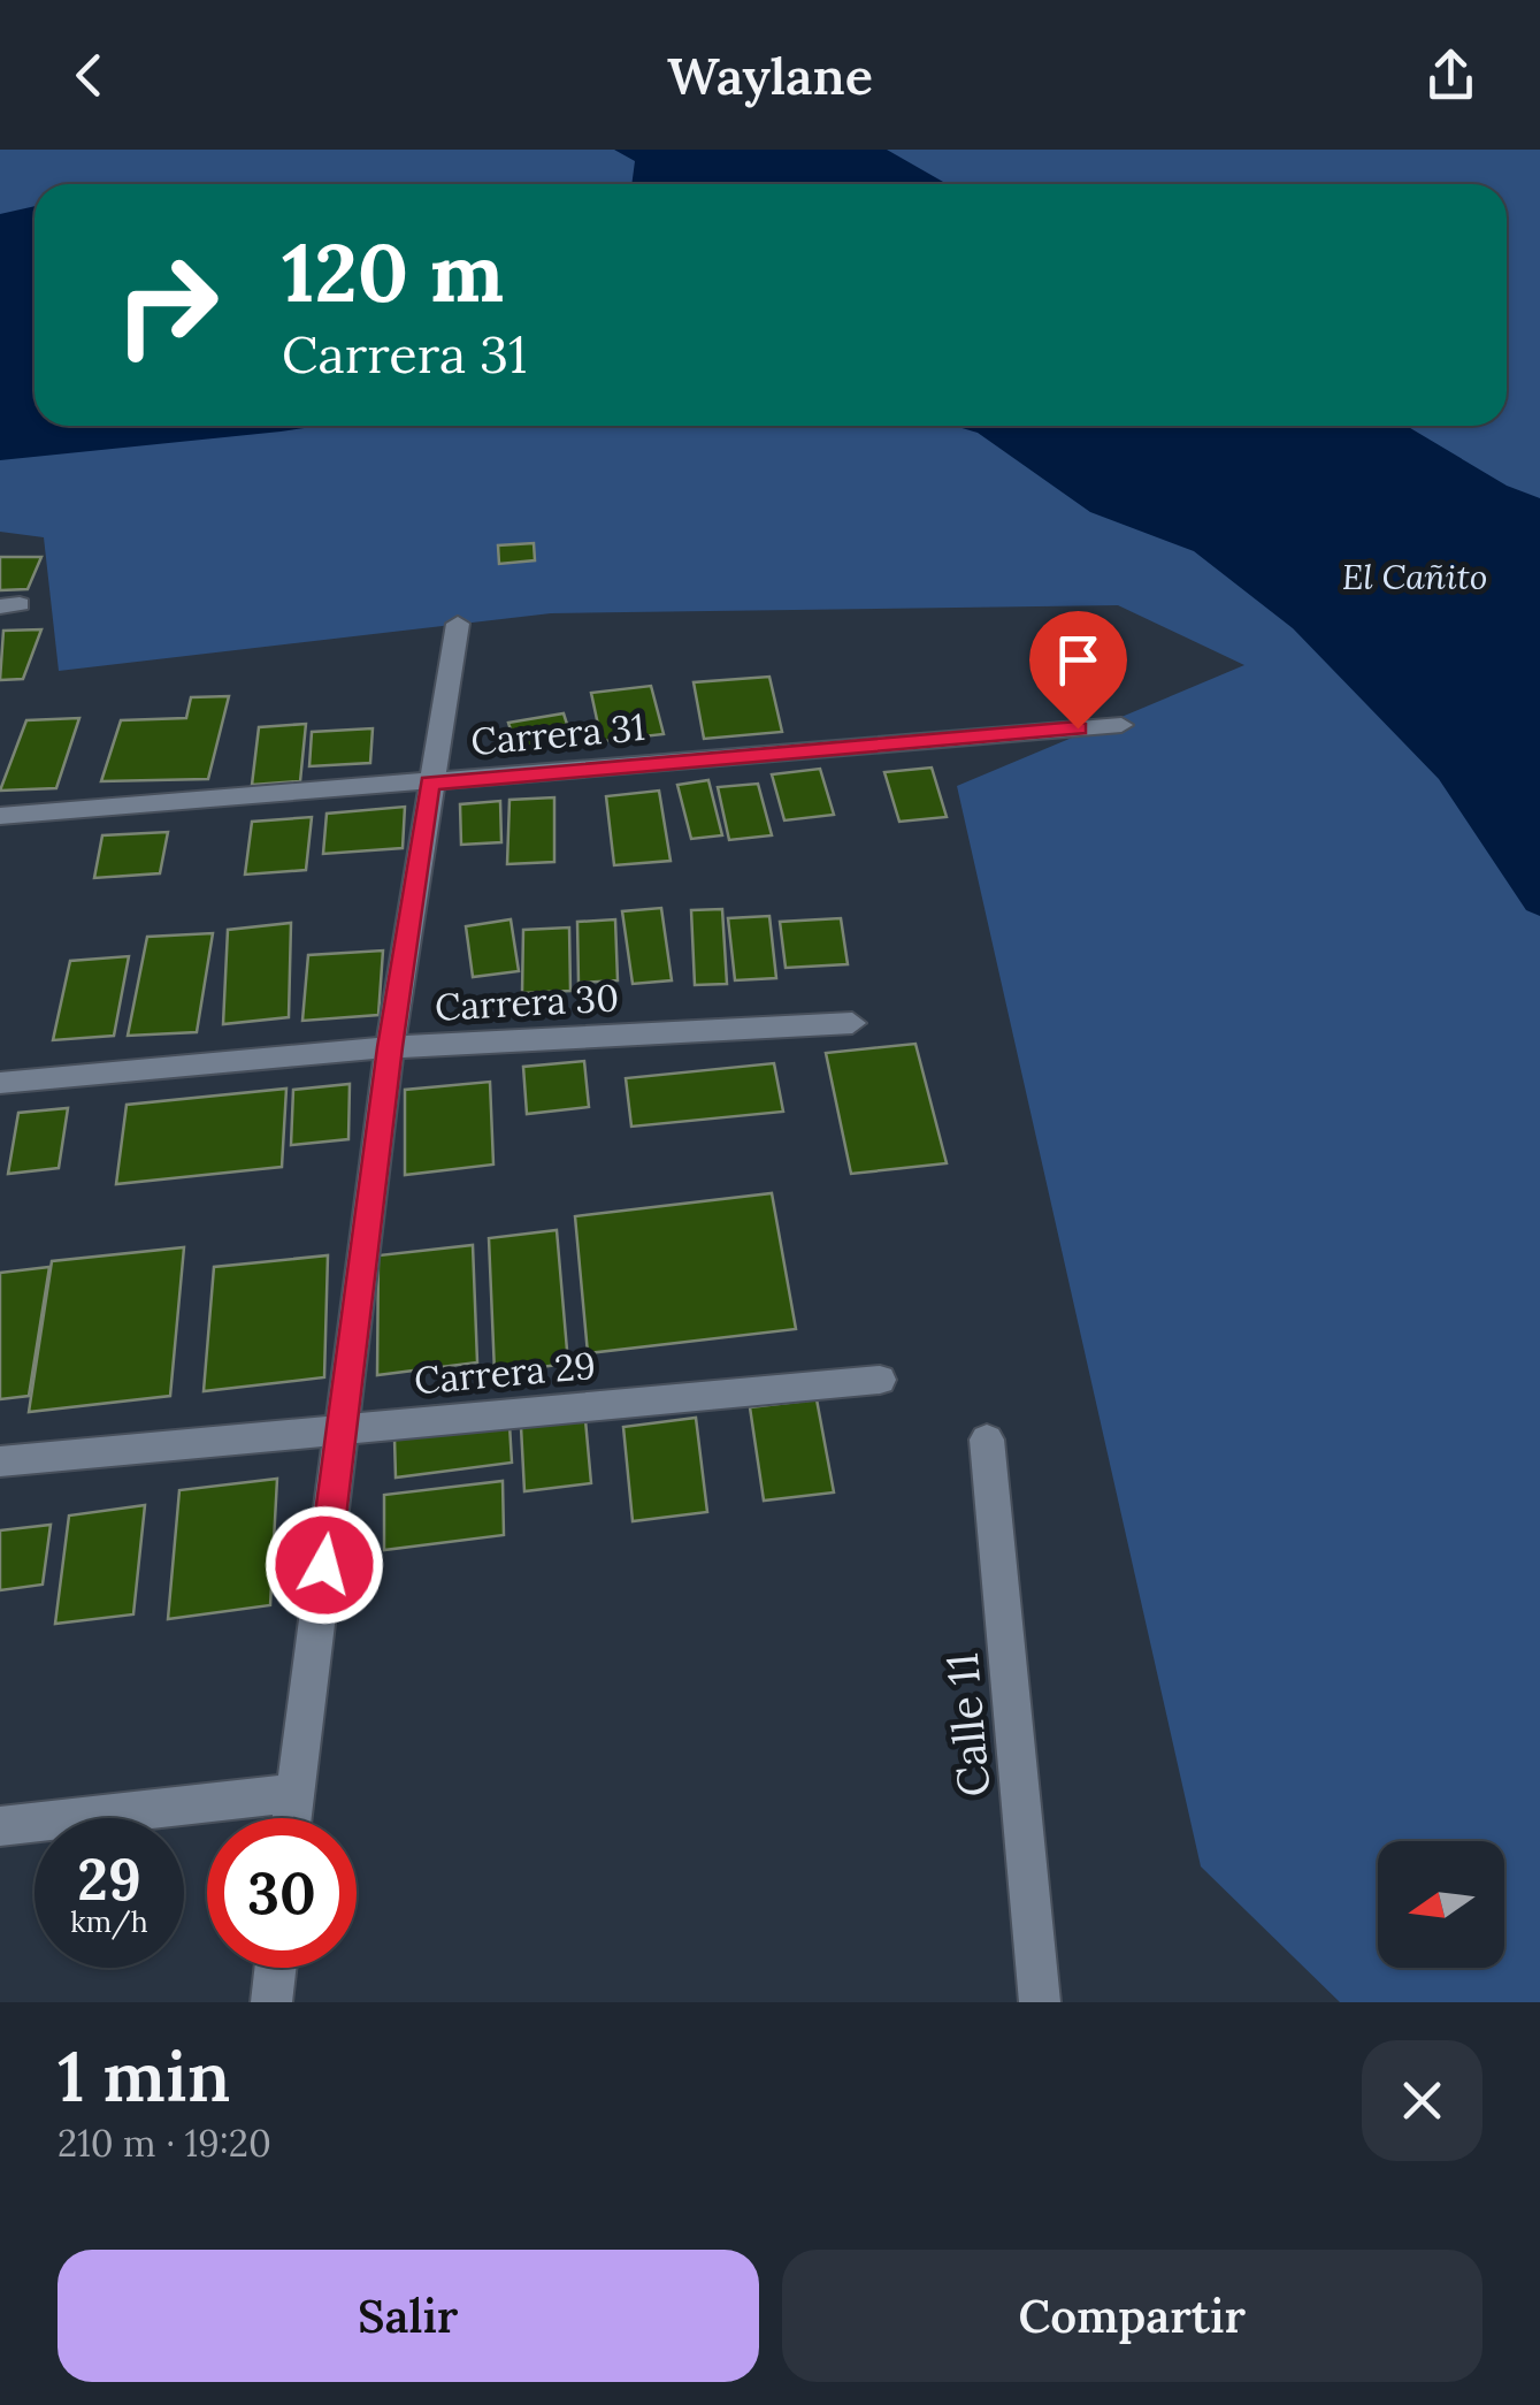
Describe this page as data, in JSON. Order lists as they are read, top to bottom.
{
  "streets": {
    "street": [
      "Carrera 31",
      "Carrera 30",
      "Carrera 29",
      "Calle 11"
    ]
  },
  "water": ["El Cañito"],
  "north": "left",
  "page": {
    "header": "Waylane",
    "turn": ["120 m", "Carrera 31"],
    "speed": "29 km/h",
    "limit": "30",
    "heading": ["1 min", "210 m · 19:20"],
    "buttons": ["Salir", "Compartir"]
  }
}
